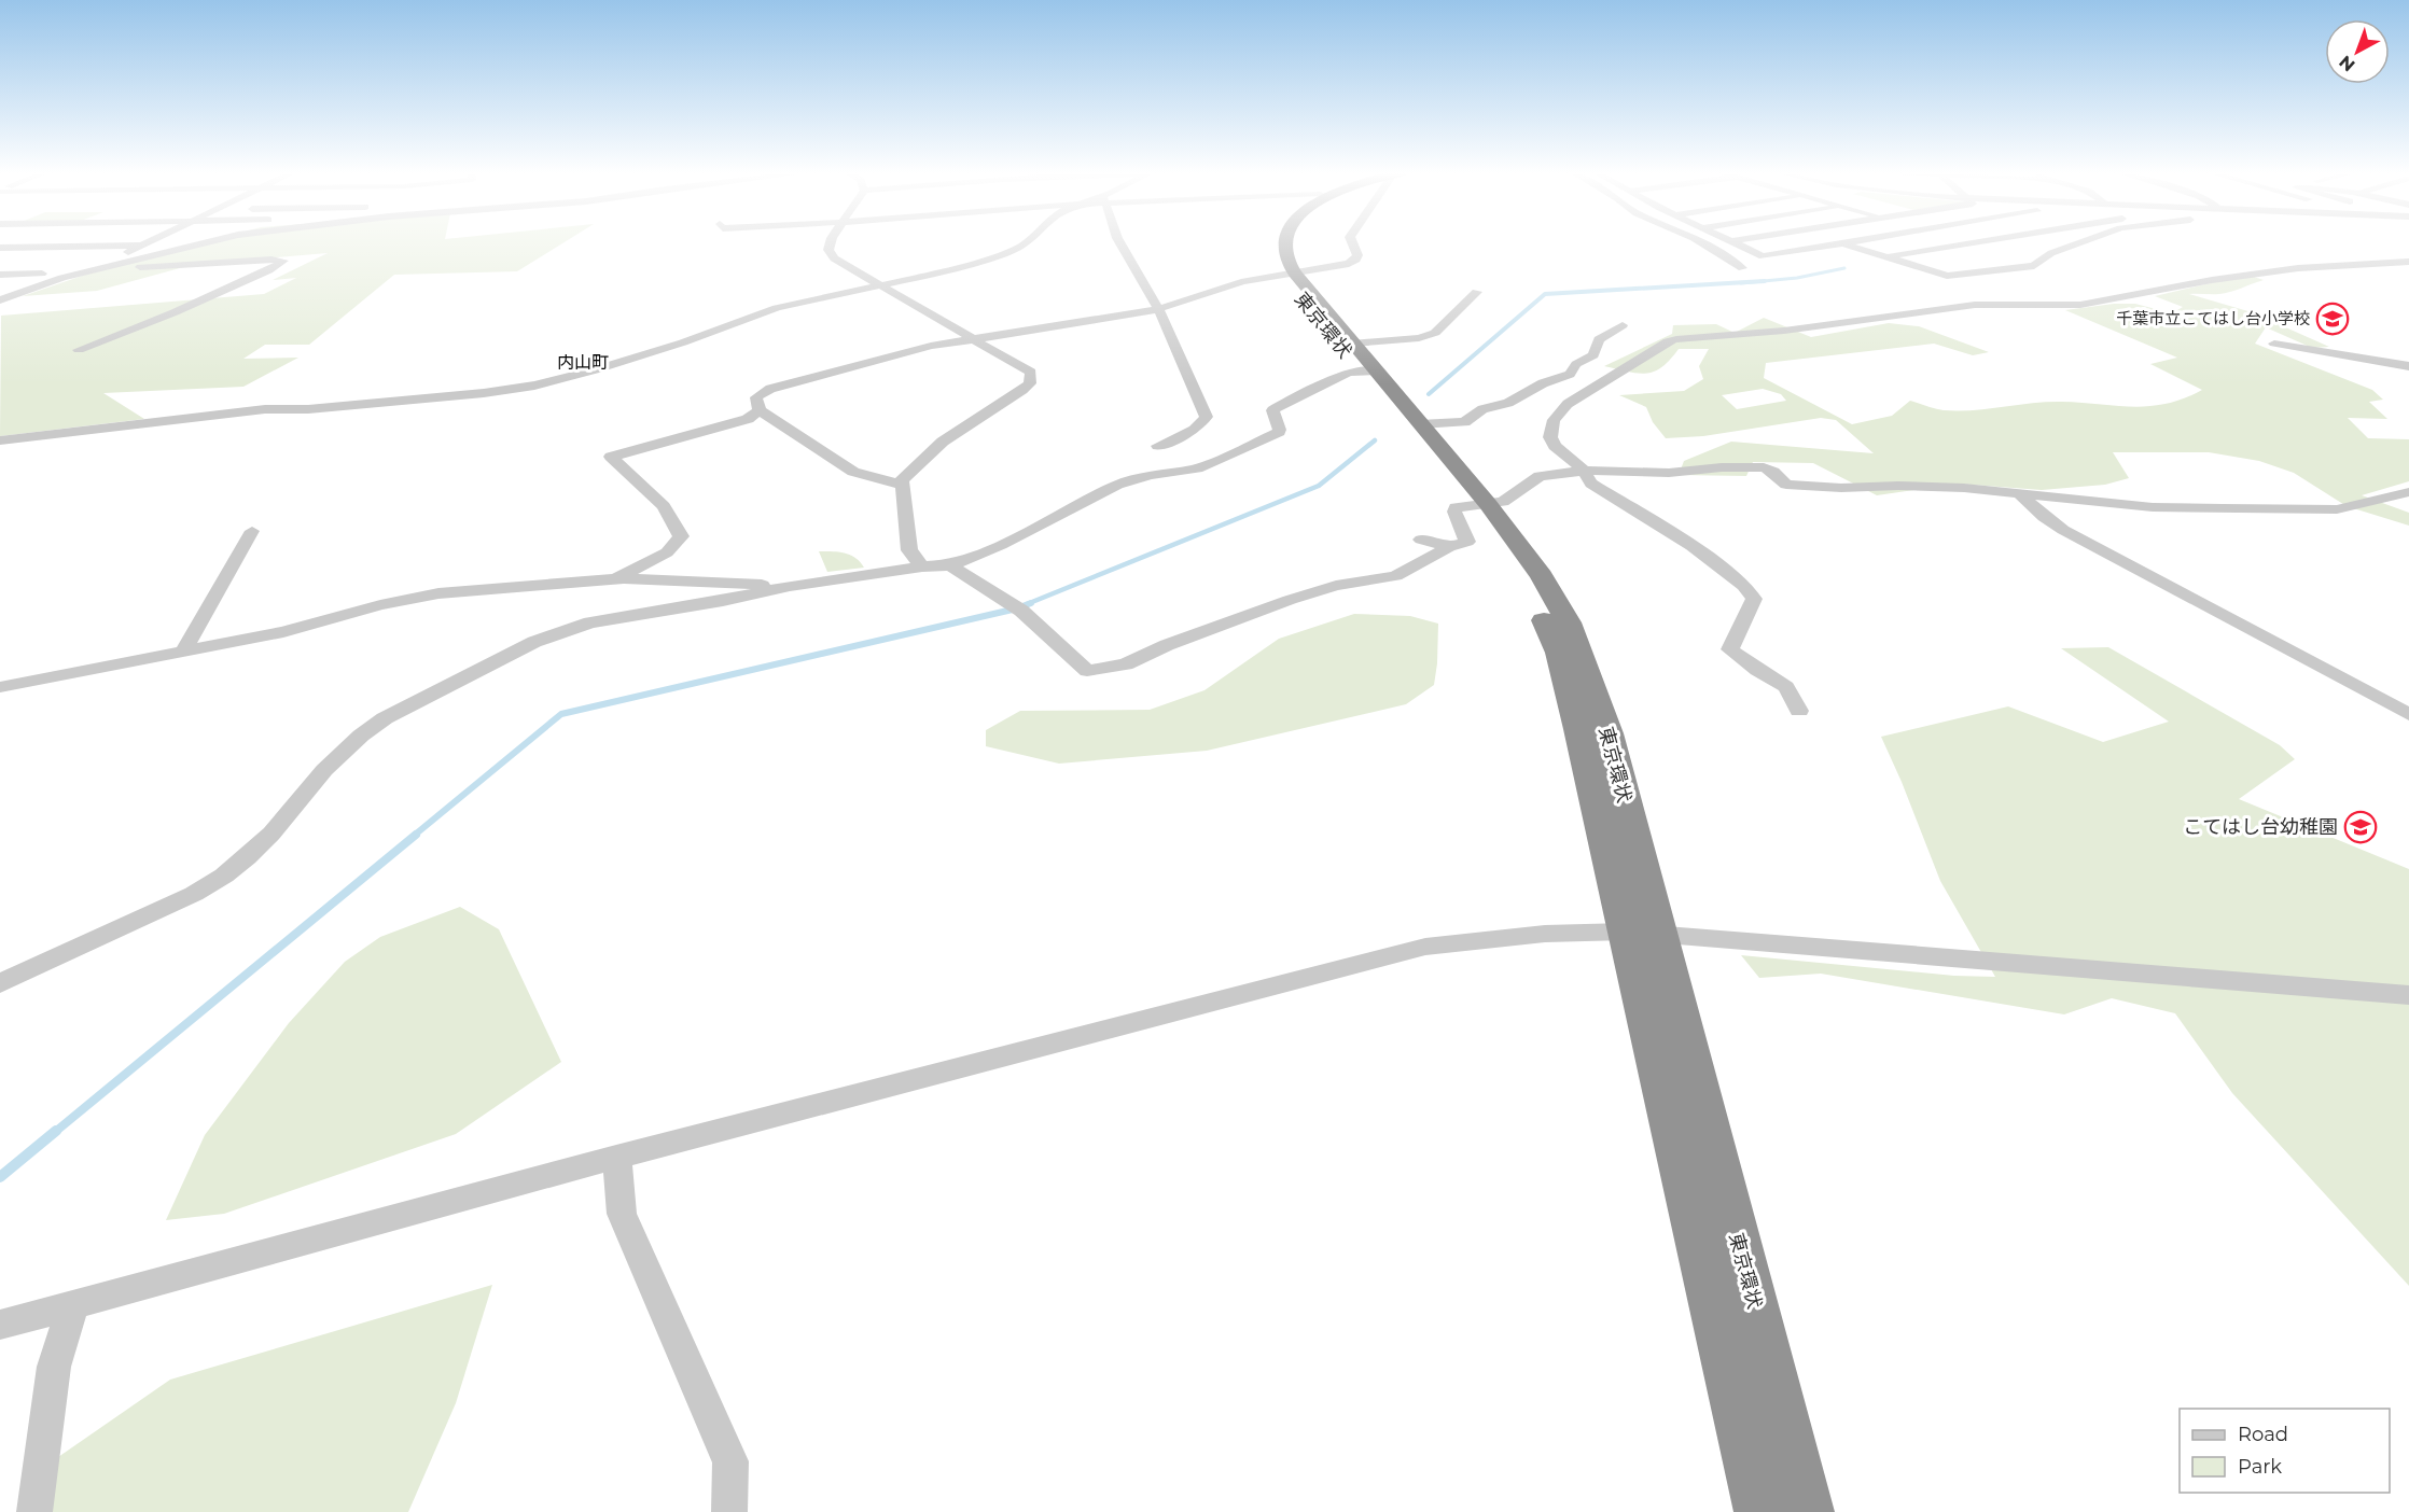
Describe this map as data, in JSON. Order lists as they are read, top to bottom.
{
  "streets": {
    "highway": ["東京環状"]
  },
  "districts": ["内山町"],
  "places": {
    "school or university": ["千葉市立こてはし台小学校", "こてはし台幼稚園"]
  },
  "legend": ["Road", "Park"],
  "north": "bottom left"
}
